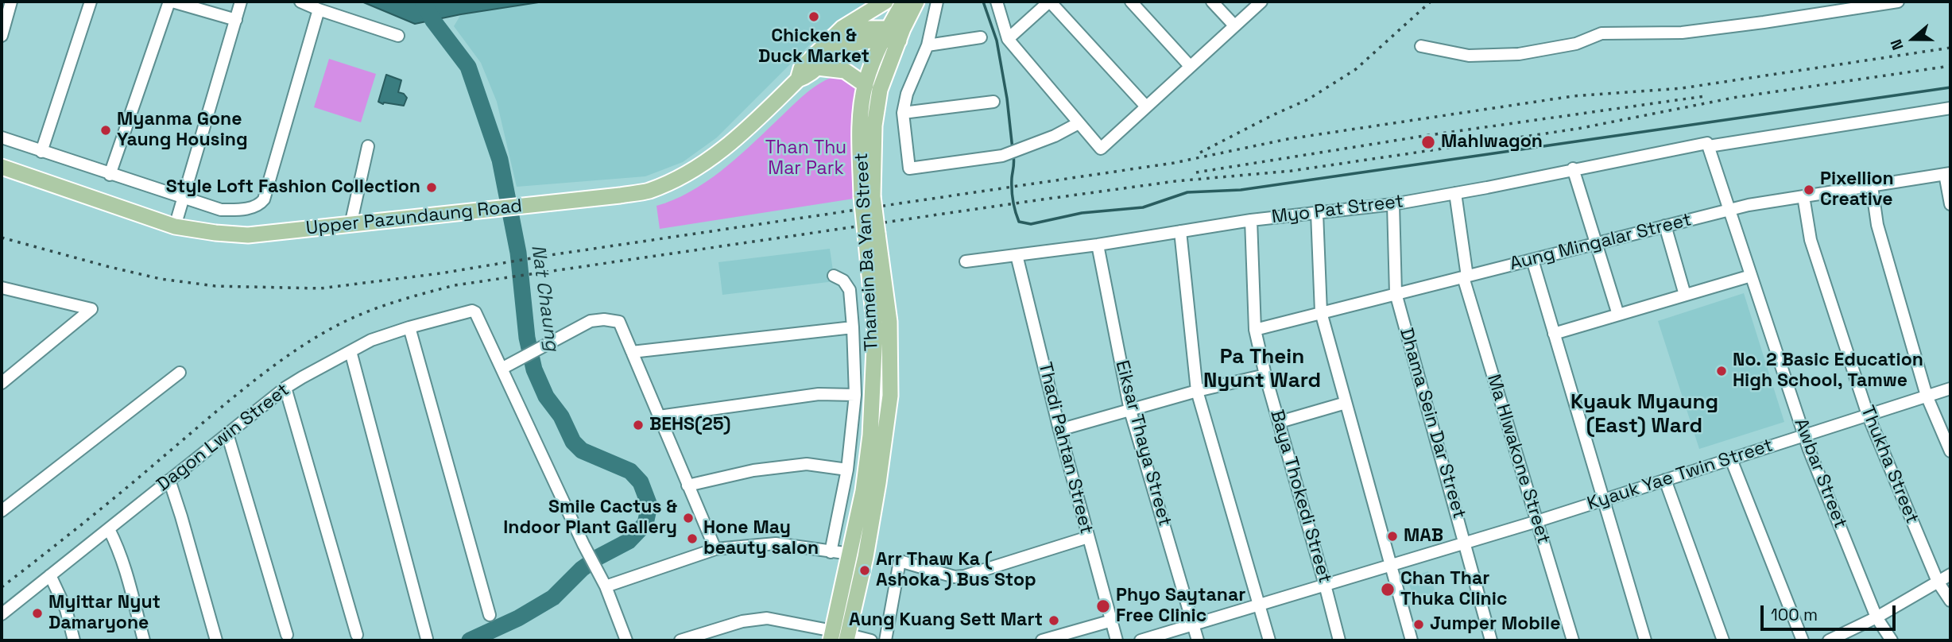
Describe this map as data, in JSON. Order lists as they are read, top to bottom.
{
  "streets": {
    "main road": ["Upper Pazundaung Road", "Thamein Ba Yan Street"],
    "street": [
      "Myo Pat Street",
      "Aung Mingalar Street",
      "Dhama Sein Dar Street",
      "Dagon Lwin Street",
      "Eiksar Thaya Street",
      "Thadi Pahtan Street",
      "Ma Hlwakone Street",
      "Thukha Street",
      "Awbar Street",
      "Kyauk Yae Twin Street",
      "Baya Thokedi Street"
    ]
  },
  "crossings": [
    ["Myo Pat Street", "Dhama Sein Dar Street"],
    ["Myo Pat Street", "Eiksar Thaya Street"],
    ["Myo Pat Street", "Thadi Pahtan Street"],
    ["Myo Pat Street", "Ma Hlwakone Street"],
    ["Myo Pat Street", "Awbar Street"],
    ["Myo Pat Street", "Baya Thokedi Street"],
    ["Upper Pazundaung Road", "Thamein Ba Yan Street"],
    ["Aung Mingalar Street", "Dhama Sein Dar Street"],
    ["Aung Mingalar Street", "Ma Hlwakone Street"],
    ["Aung Mingalar Street", "Thukha Street"],
    ["Aung Mingalar Street", "Awbar Street"],
    ["Aung Mingalar Street", "Baya Thokedi Street"],
    ["Dhama Sein Dar Street", "Kyauk Yae Twin Street"],
    ["Eiksar Thaya Street", "Kyauk Yae Twin Street"],
    ["Ma Hlwakone Street", "Kyauk Yae Twin Street"],
    ["Thukha Street", "Kyauk Yae Twin Street"],
    ["Awbar Street", "Kyauk Yae Twin Street"],
    ["Kyauk Yae Twin Street", "Baya Thokedi Street"]
  ],
  "districts": ["Pa Thein Nyunt Ward", "Kyauk Myaung (East) Ward"],
  "water": ["Nat Chaung"],
  "parks": ["Than Thu Mar Park"],
  "places": [
    "Chicken & Duck Market",
    "Myanma Gone Yaung Housing",
    "Mahlwagon",
    "Style Loft Fashion Collection",
    "Pixellion Creative",
    "No. 2 Basic Education High School, Tamwe",
    "BEHS(25)",
    "Smile Cactus & Indoor Plant Gallery",
    "MAB",
    "Hone May beauty salon",
    "Arr Thaw Ka ( Ashoka ) Bus Stop",
    "Chan Thar Thuka Clinic",
    "Phyo Saytanar Free Clinic",
    "Myittar Nyut Damaryone",
    "Aung Kuang Sett Mart",
    "Jumper Mobile"
  ],
  "scale_bar": "100 m",
  "north": "left"
}
